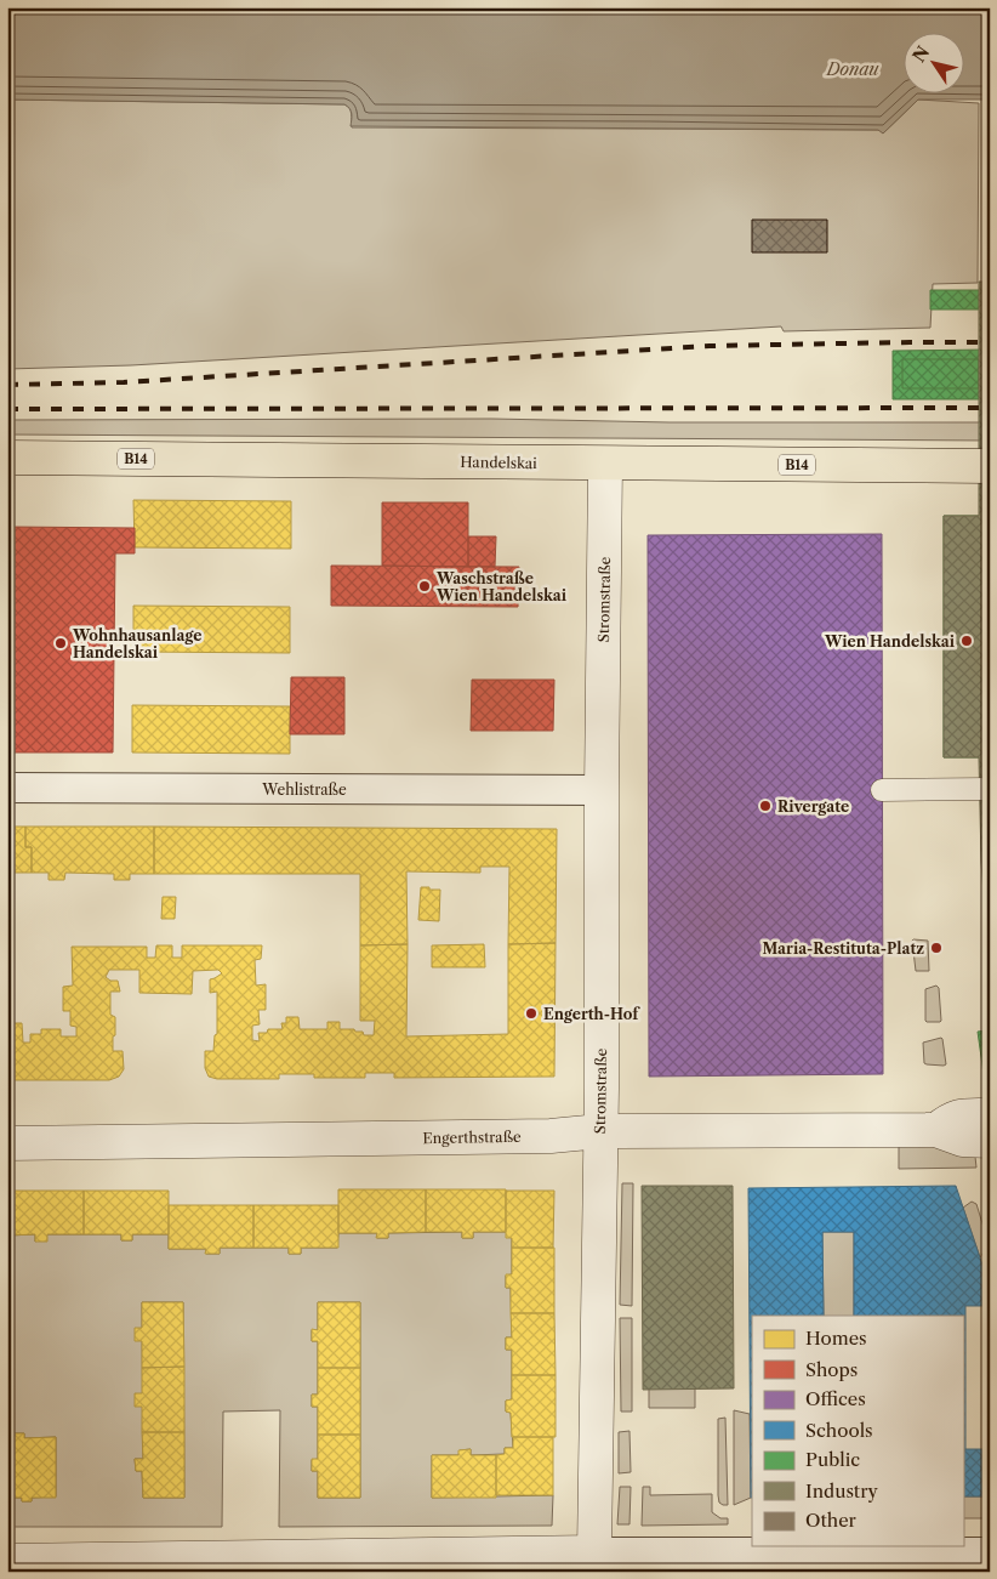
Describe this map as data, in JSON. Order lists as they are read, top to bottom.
{
  "streets": {
    "main road": ["B14", "Handelskai"],
    "street": ["Stromstraße", "Wehlistraße", "Engerthstraße"]
  },
  "crossings": [
    ["Handelskai", "Stromstraße"],
    ["Stromstraße", "Wehlistraße"],
    ["Stromstraße", "Engerthstraße"]
  ],
  "water": ["Donau"],
  "places": [
    "Waschstraße Wien Handelskai",
    "Wien Handelskai",
    "Wohnhausanlage Handelskai",
    "Rivergate",
    "Maria-Restituta-Platz",
    "Engerth-Hof"
  ],
  "legend": [
    "Homes",
    "Shops",
    "Offices",
    "Schools",
    "Public",
    "Industry",
    "Other"
  ],
  "north": "top left"
}
